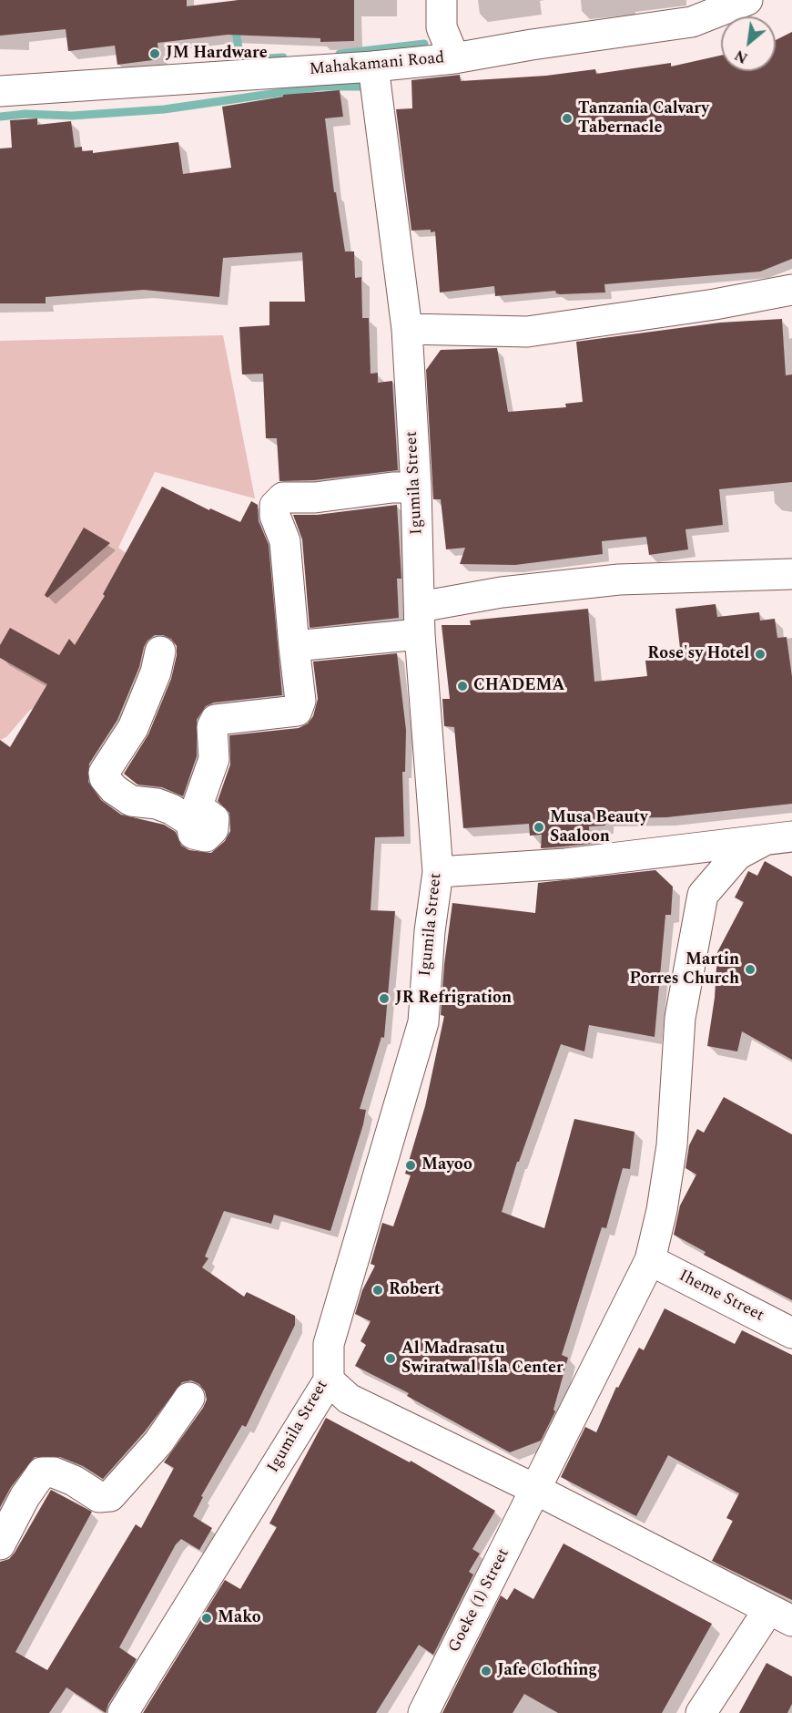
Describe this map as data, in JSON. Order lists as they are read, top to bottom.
{
  "streets": {
    "street": [
      "Mahakamani Road",
      "Igumila Street",
      "Iheme Street",
      "Goeke (1) Street"
    ]
  },
  "crossings": [
    ["Mahakamani Road", "Igumila Street"],
    ["Iheme Street", "Goeke (1) Street"]
  ],
  "places": [
    "JM Hardware",
    "Tanzania Calvary Tabernacle",
    "Rose'sy Hotel",
    "CHADEMA",
    "Musa Beauty Saaloon",
    "Martin Porres Church",
    "JR Refrigration",
    "Mayoo",
    "Robert",
    "Al Madrasatu Swiratwal Isla Center",
    "Mako",
    "Jafe Clothing"
  ],
  "north": "bottom left"
}
